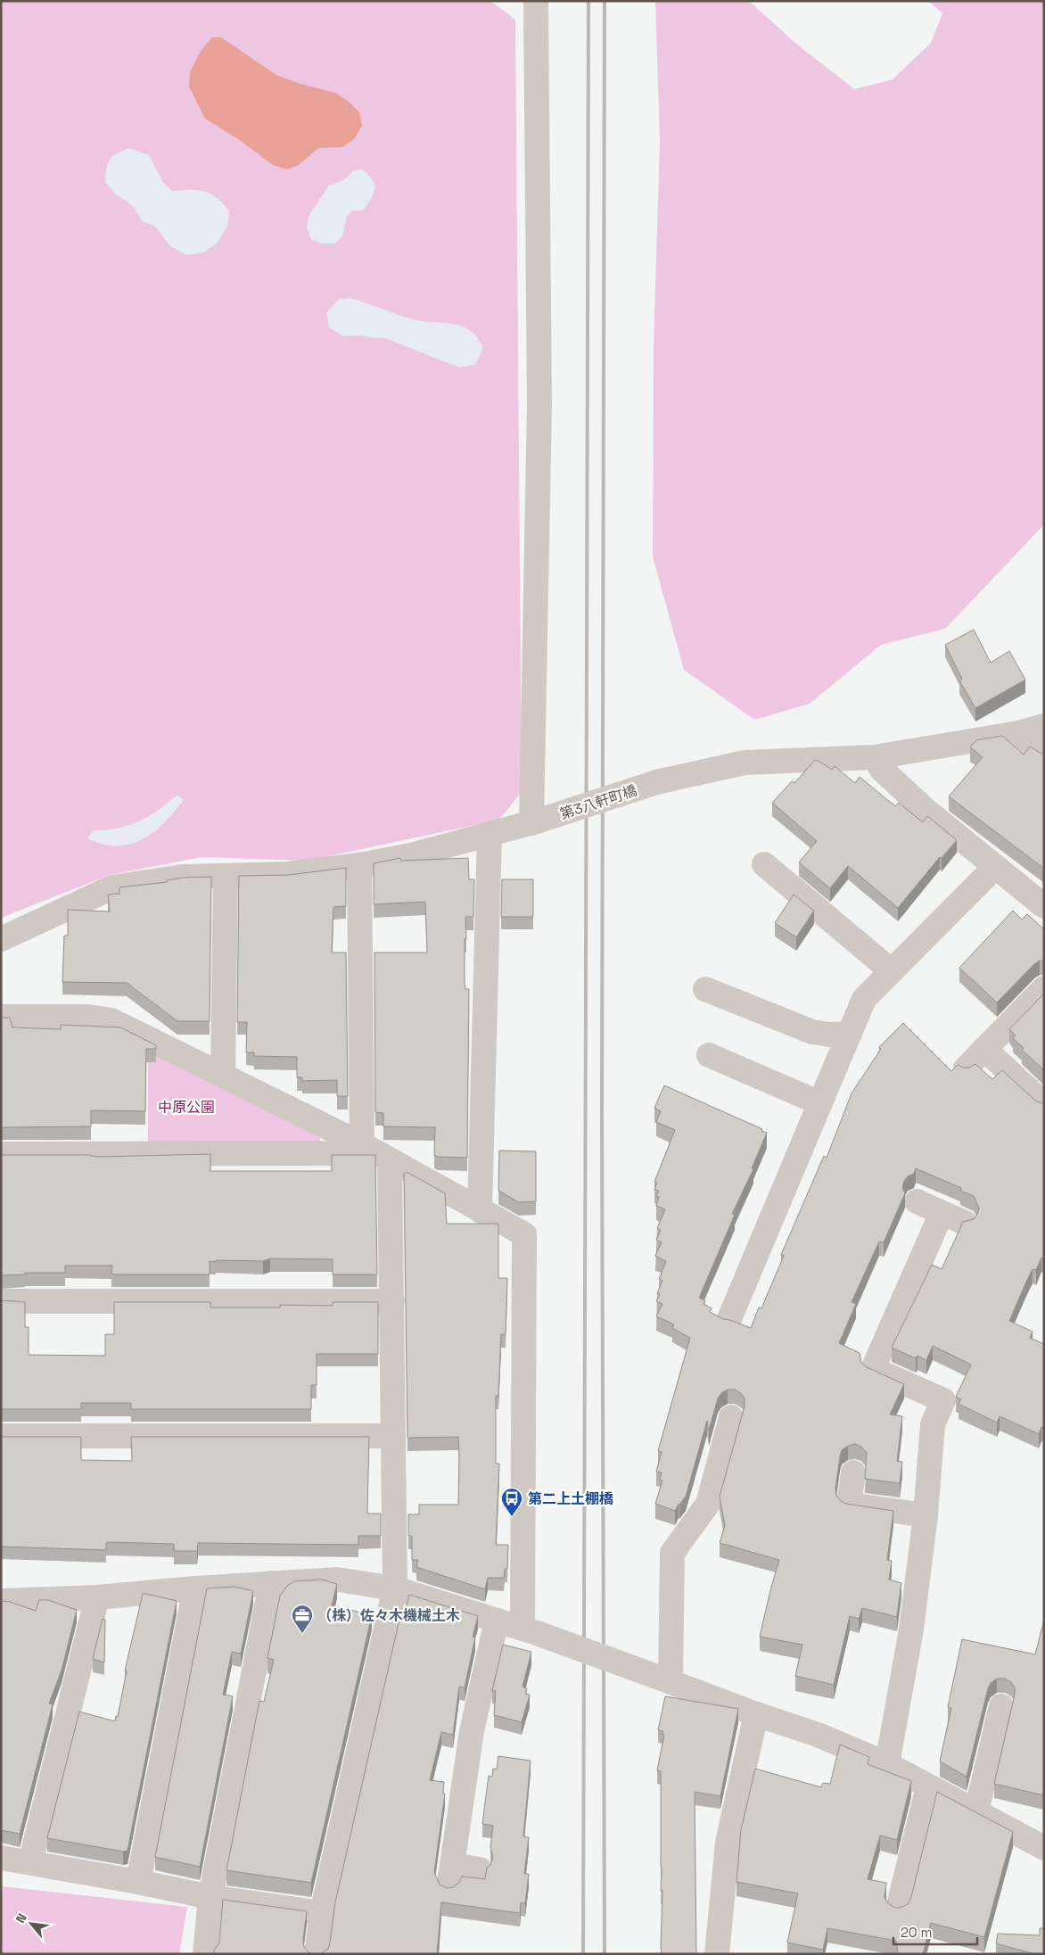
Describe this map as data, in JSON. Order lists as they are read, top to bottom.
{
  "streets": {
    "street": ["第3八軒町橋"]
  },
  "parks": ["中原公園"],
  "places": {
    "bus stop": ["第二上土棚橋"],
    "office": ["（株）佐々木機械土木"]
  },
  "scale_bar": "20 m",
  "north": "top left"
}
